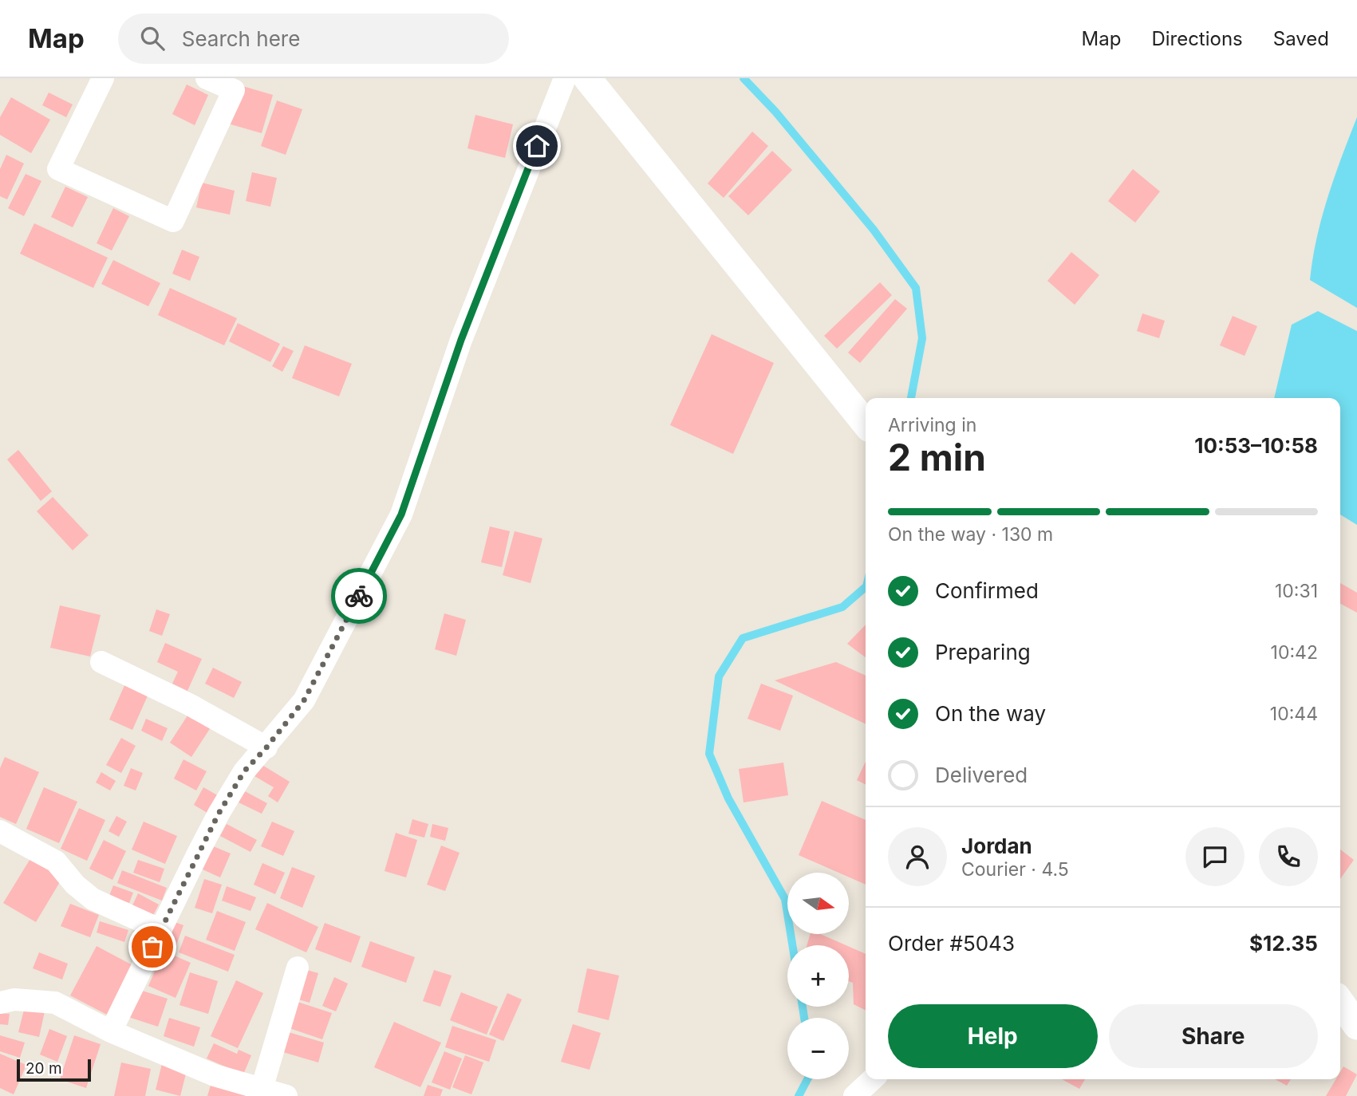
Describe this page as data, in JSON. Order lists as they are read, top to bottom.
{
  "scale_bar": "20 m",
  "north": "right",
  "page": {
    "header": "Map",
    "search": "Search here",
    "nav": ["Map", "Directions", "Saved"],
    "heading": ["2 min", "Arriving in", "10:53–10:58"],
    "panel": [
      "Jordan",
      "Courier · 4.5",
      "Order #5043",
      "$12.35"
    ],
    "bar": "On the way · 130 m",
    "list": [
      ["Confirmed", "10:31"],
      ["Preparing", "10:42"],
      ["On the way", "10:44"],
      "Delivered"
    ],
    "map_buttons": ["+", "−"],
    "buttons": ["Help", "Share"],
    "scale": "20 m"
  }
}
